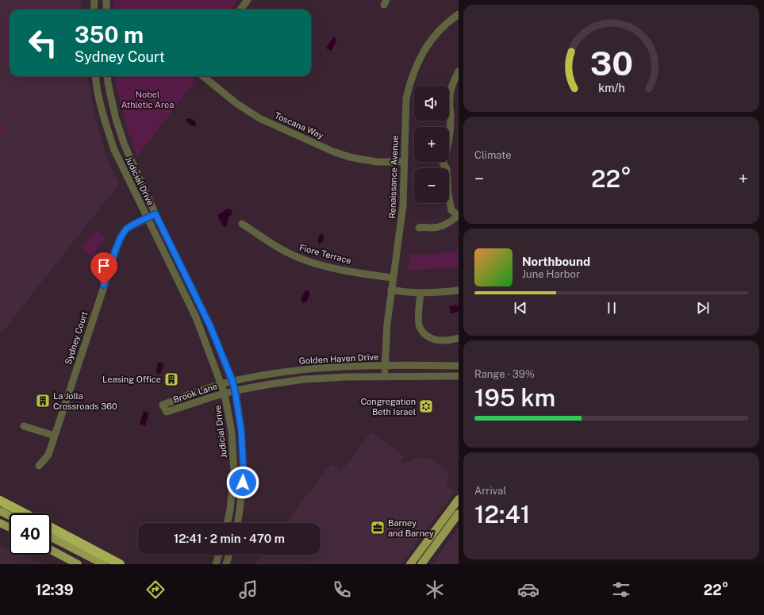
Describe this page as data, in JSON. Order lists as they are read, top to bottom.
{
  "streets": {
    "street": [
      "Toscana Way",
      "Renaissance Avenue",
      "Judicial Drive",
      "Fiore Terrace",
      "Sydney Court",
      "Golden Haven Drive",
      "Brook Lane"
    ]
  },
  "crossings": [
    ["Toscana Way", "Renaissance Avenue"],
    ["Renaissance Avenue", "Fiore Terrace"],
    ["Renaissance Avenue", "Golden Haven Drive"],
    ["Judicial Drive", "Sydney Court"],
    ["Judicial Drive", "Golden Haven Drive"],
    ["Judicial Drive", "Brook Lane"],
    ["Golden Haven Drive", "Brook Lane"]
  ],
  "parks": ["Nobel Athletic Area"],
  "places": {
    "building": ["Leasing Office", "La Jolla Crossroads 360"],
    "synagogue": ["Congregation Beth Israel"],
    "office": ["Barney and Barney"]
  },
  "page": {
    "turn": ["350 m", "Sydney Court"],
    "map_buttons": ["+", "−"],
    "tile": [
      "Climate",
      ["Range · 39%", "195 km"],
      ["Arrival", "12:41"]
    ],
    "heat": ["−", "22°", "+"],
    "song": ["Northbound", "June Harbor"],
    "limit": "40",
    "trip": "12:41 · 2 min · 470 m",
    "tabs": ["12:39", "22°"],
    "gauge": ["30", "km/h"]
  }
}
